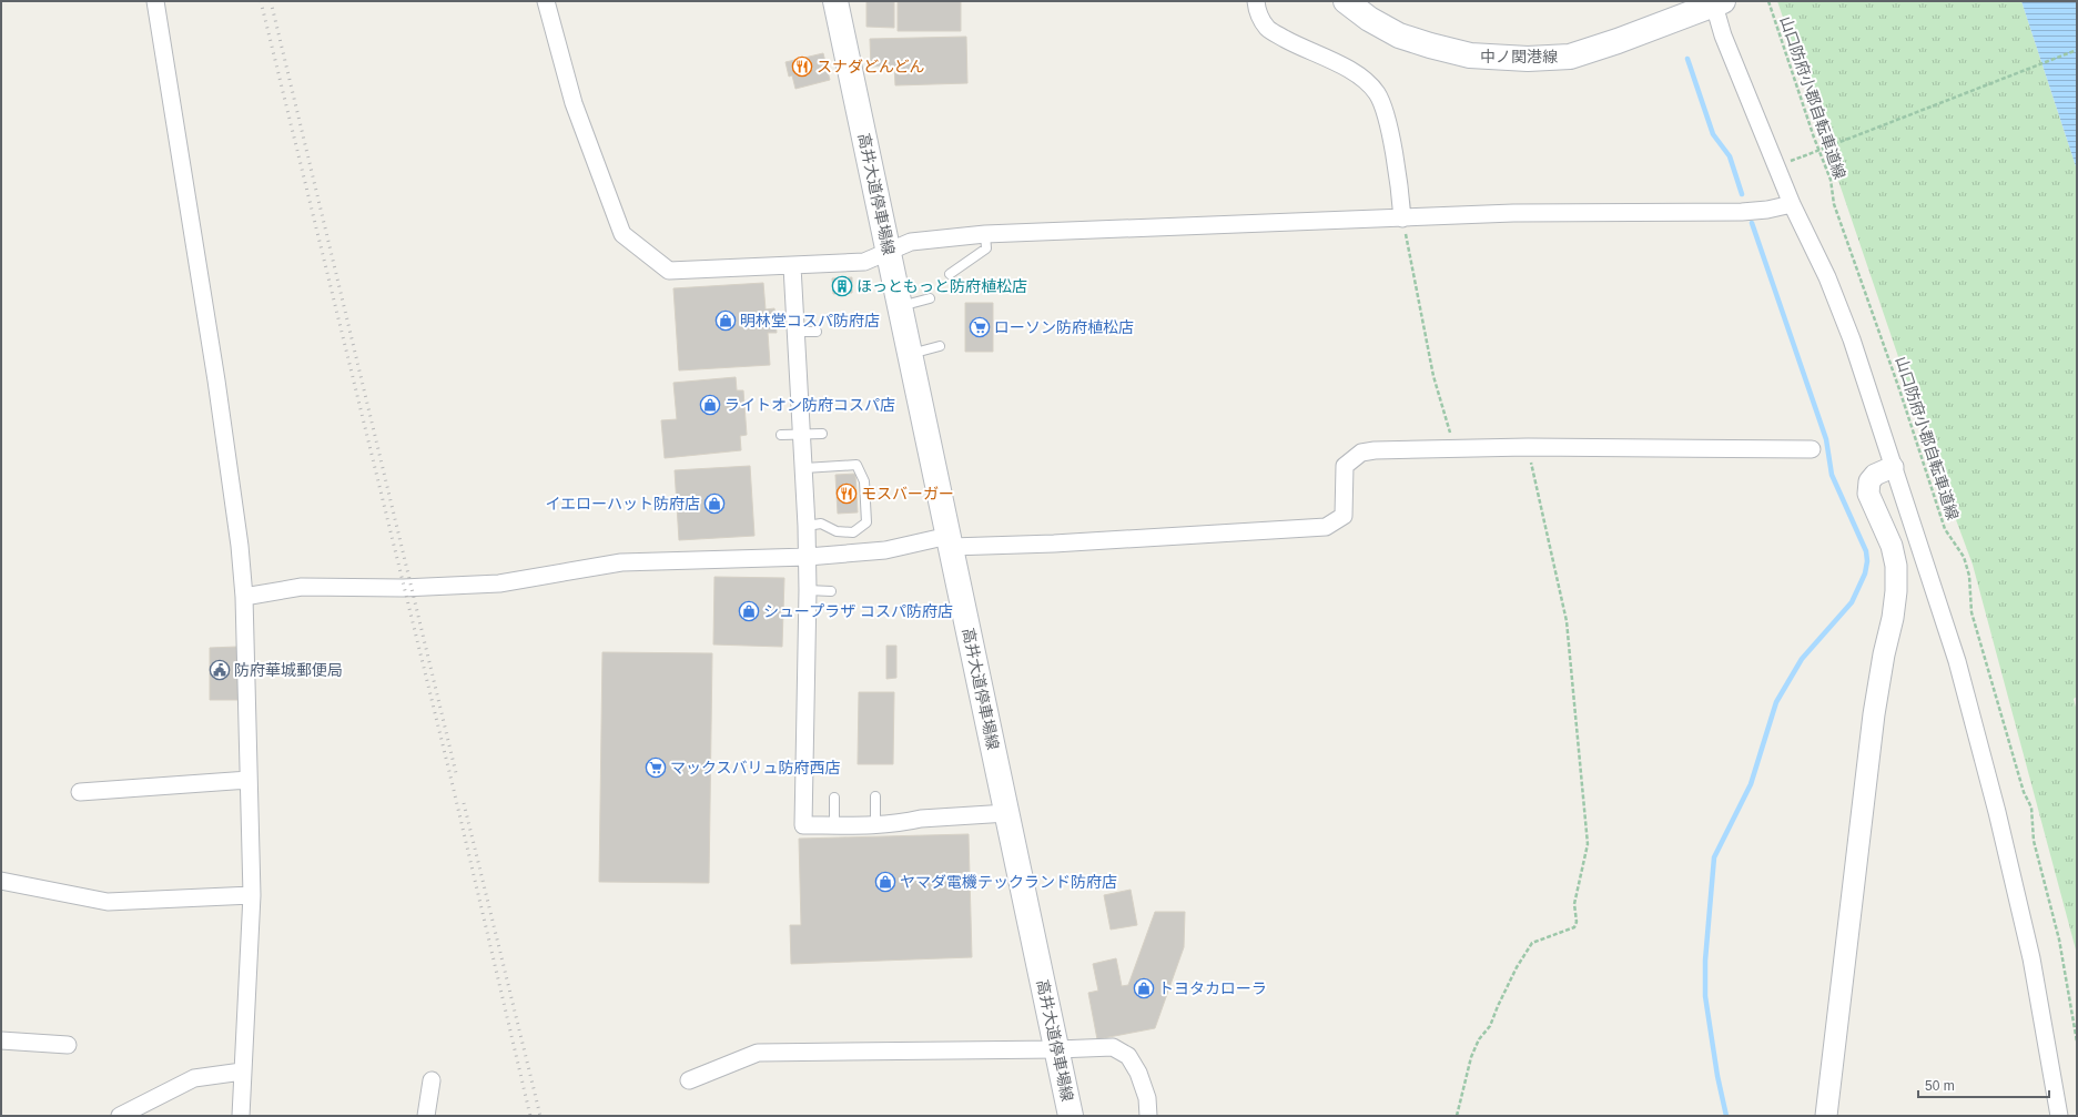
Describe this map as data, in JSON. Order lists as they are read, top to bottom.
{
  "streets": {
    "main road": ["中ノ関港線", "高井大道停車場線"],
    "path": ["山口防府小郡自転車道線"]
  },
  "places": {
    "restaurant": ["スナダどんどん", "モスバーガー"],
    "building": ["ほっともっと防府植松店"],
    "shop": [
      "明林堂コスパ防府店",
      "ライトオン防府コスパ店",
      "イエローハット防府店",
      "シュープラザ コスパ防府店",
      "ヤマダ電機テックランド防府店",
      "トヨタカローラ"
    ],
    "supermarket": ["ローソン防府植松店", "マックスバリュ防府西店"],
    "public building": ["防府華城郵便局"]
  },
  "scale_bar": "50 m"
}
